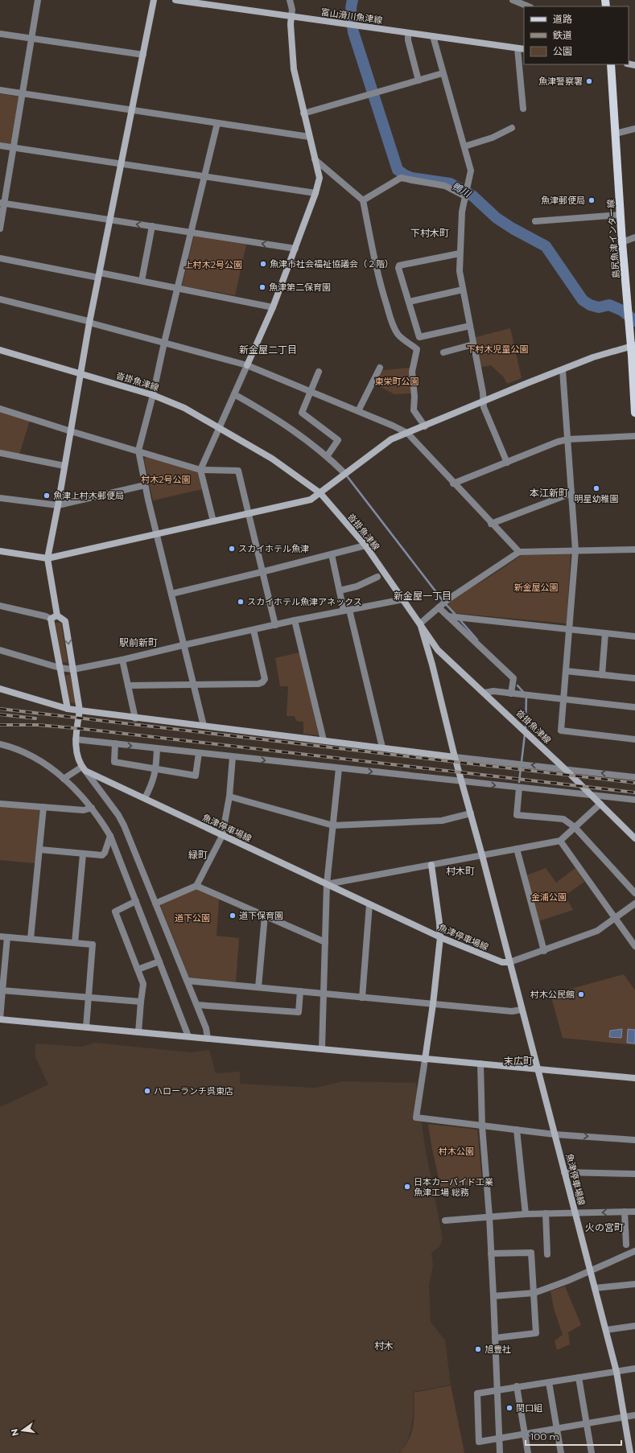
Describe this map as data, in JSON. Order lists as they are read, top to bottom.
{
  "streets": {
    "main road": ["島尻魚津インター線"],
    "street": ["富山滑川魚津線", "沓掛魚津線", "魚津停車場線"]
  },
  "districts": [
    "下村木町",
    "新金屋二丁目",
    "本江新町",
    "新金屋一丁目",
    "駅前新町",
    "緑町",
    "村木町",
    "末広町",
    "火の宮町",
    "村木"
  ],
  "water": ["鴨川"],
  "parks": [
    "上村木2号公園",
    "下村木児童公園",
    "東栄町公園",
    "村木2号公園",
    "新金屋公園",
    "金浦公園",
    "道下公園",
    "村木公園"
  ],
  "places": [
    "魚津警察署",
    "魚津郵便局",
    "魚津市社会福祉協議会（２階）",
    "魚津第二保育園",
    "明星幼稚園",
    "魚津上村木郵便局",
    "スカイホテル魚津",
    "スカイホテル魚津アネックス",
    "道下保育園",
    "村木公民館",
    "ハローランチ呉東店",
    "日本カーバイド工業 魚津工場 総務",
    "旭豊社",
    "関口組"
  ],
  "legend": ["道路", "鉄道", "公園"],
  "scale_bar": "100 m",
  "north": "left"
}
